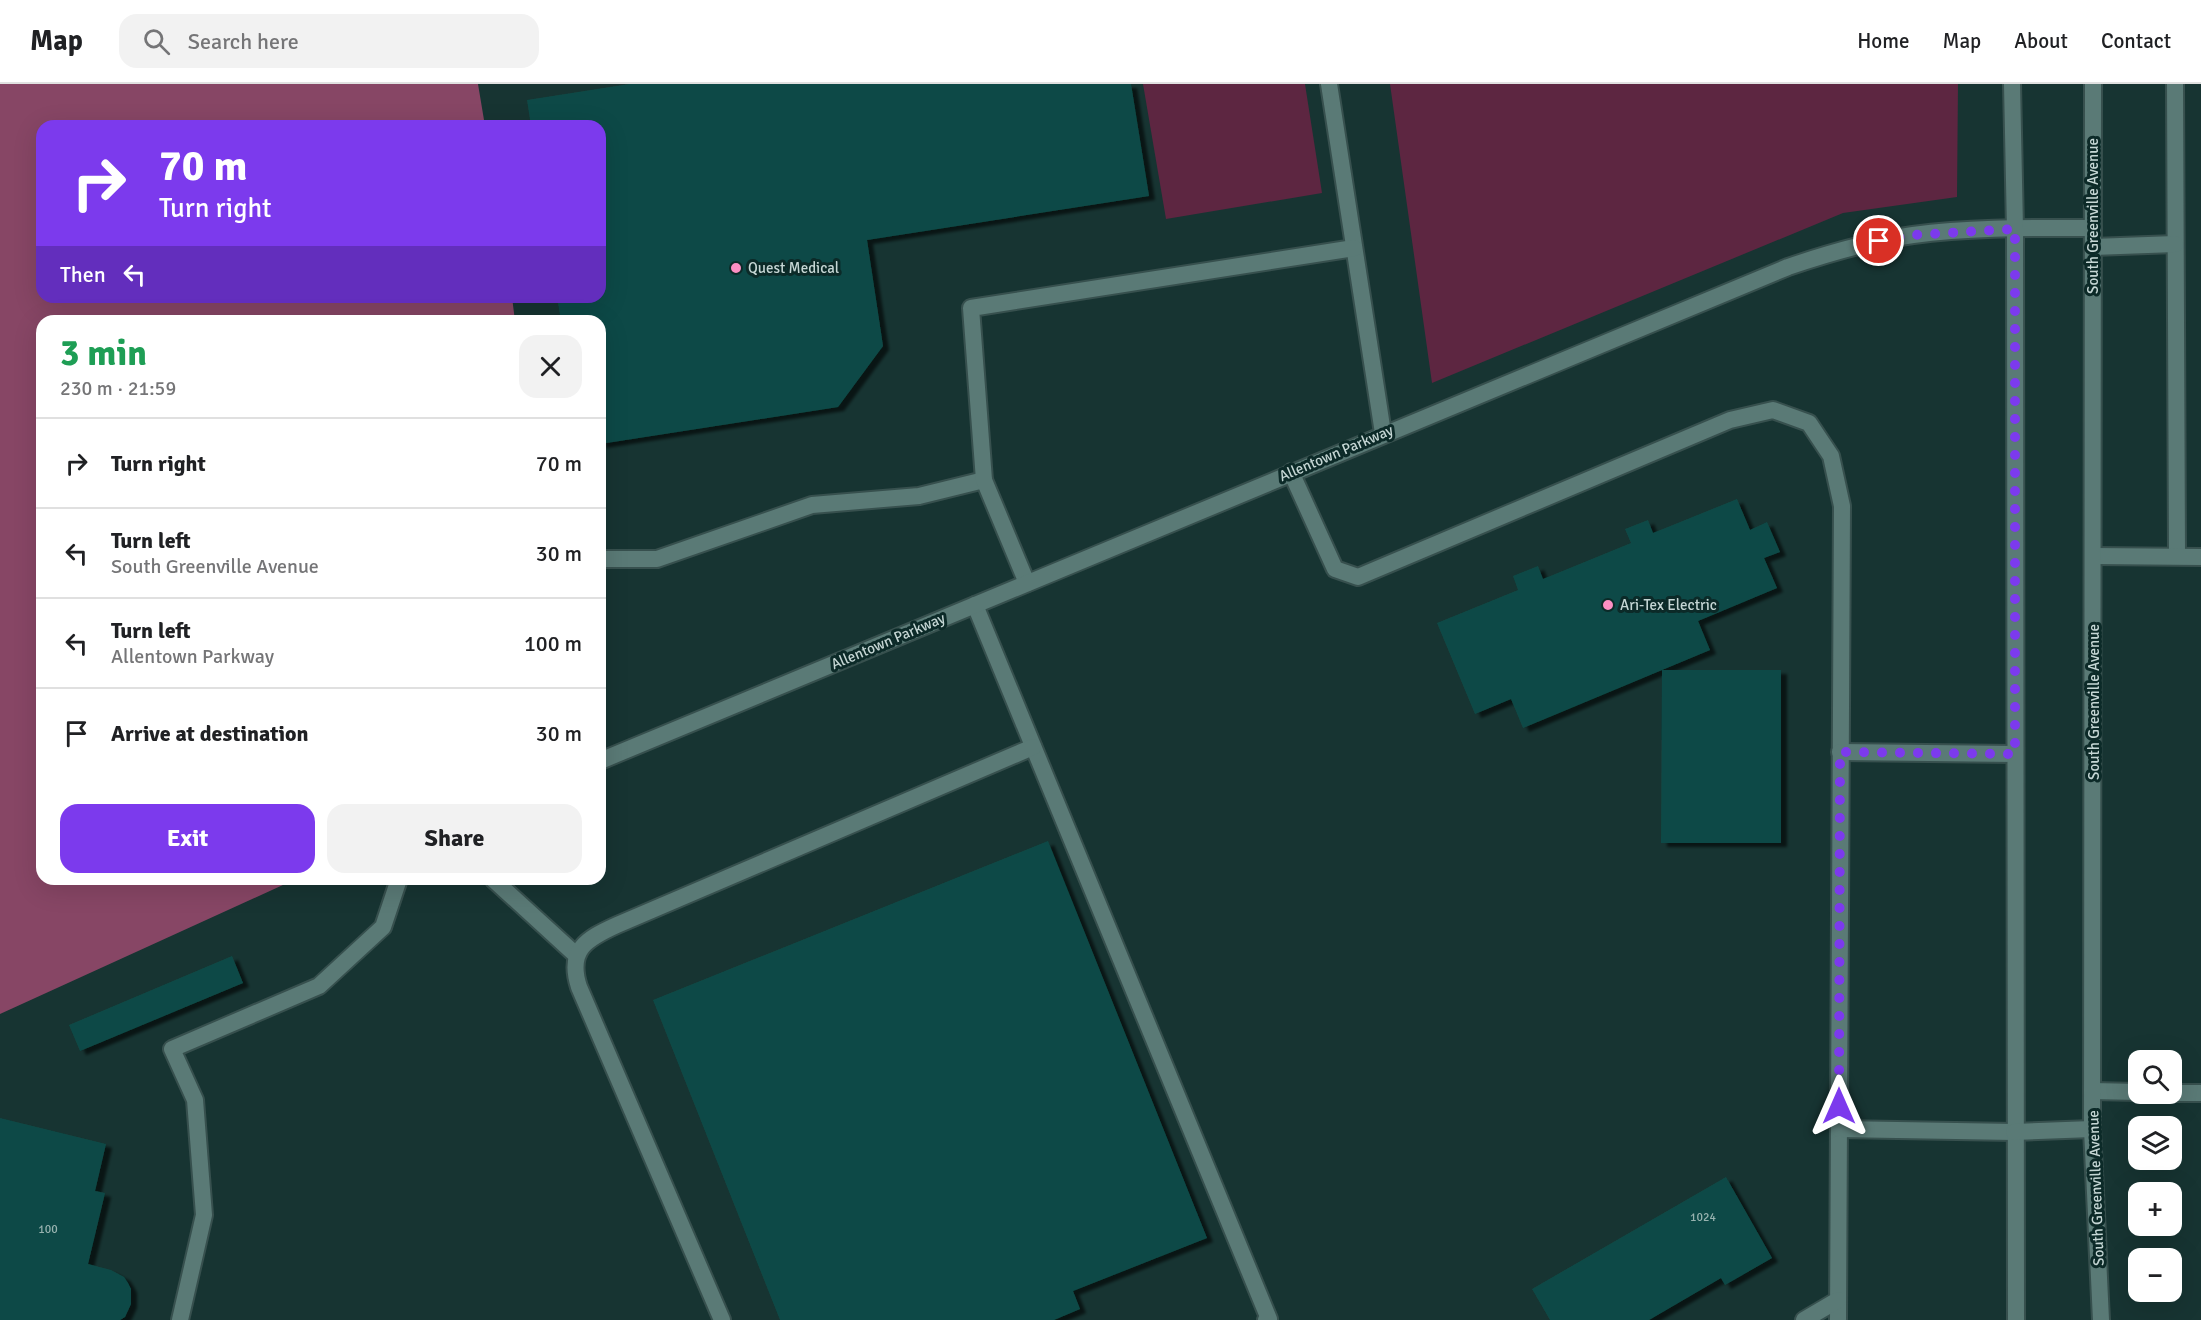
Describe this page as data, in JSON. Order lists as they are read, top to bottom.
{
  "streets": {
    "main road": ["South Greenville Avenue", "Allentown Parkway"]
  },
  "crossings": [
    ["South Greenville Avenue", "Allentown Parkway"]
  ],
  "places": ["Quest Medical", "Ari-Tex Electric"],
  "house_numbers": ["1024", "100"],
  "page": {
    "header": "Map",
    "search": "Search here",
    "nav": [
      "Home",
      "Map",
      "About",
      "Contact"
    ],
    "turn": ["70 m", "Turn right"],
    "then": "Then",
    "heading": ["3 min", "230 m · 21:59"],
    "list": [
      {
        "name": "Turn right",
        "value": "70 m"
      },
      {
        "name": "Turn left",
        "note": "South Greenville Avenue",
        "value": "30 m"
      },
      {
        "name": "Turn left",
        "note": "Allentown Parkway",
        "value": "100 m"
      },
      {
        "name": "Arrive at destination",
        "value": "30 m"
      }
    ],
    "buttons": ["Exit", "Share"],
    "map_buttons": ["+", "−"]
  }
}
